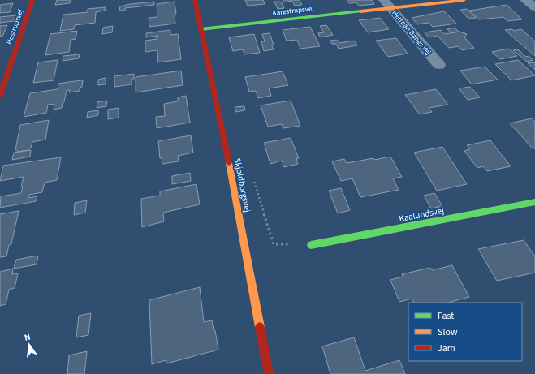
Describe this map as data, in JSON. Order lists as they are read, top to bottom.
{
  "streets": {
    "street": [
      "Aarestrupsvej",
      "Hostrupsvej",
      "Herman Bangs Vej",
      "Skjoldborgsvej",
      "Kaalundsvej"
    ]
  },
  "crossings": [
    ["Aarestrupsvej", "Herman Bangs Vej"],
    ["Aarestrupsvej", "Skjoldborgsvej"]
  ],
  "legend": ["Fast", "Slow", "Jam"],
  "north": "top"
}
